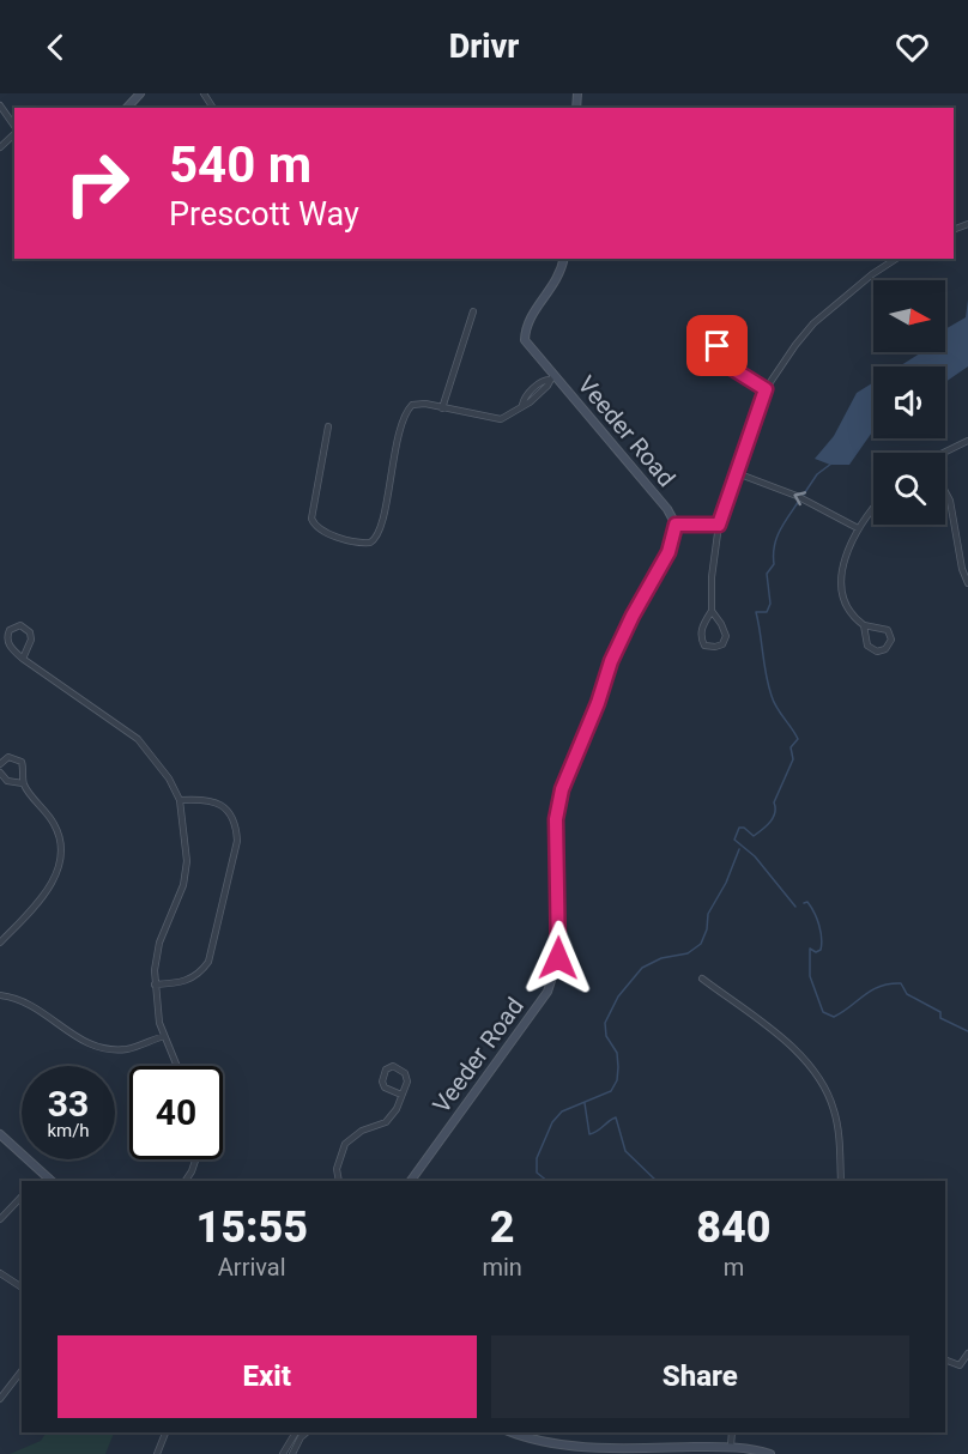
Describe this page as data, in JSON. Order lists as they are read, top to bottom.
{
  "streets": {
    "street": ["Veeder Road"]
  },
  "north": "right",
  "page": {
    "header": "Drivr",
    "turn": ["540 m", "Prescott Way"],
    "speed": "33 km/h",
    "limit": "40",
    "eta": [
      "15:55",
      "Arrival",
      "2",
      "min",
      "840",
      "m"
    ],
    "buttons": ["Exit", "Share"]
  }
}
